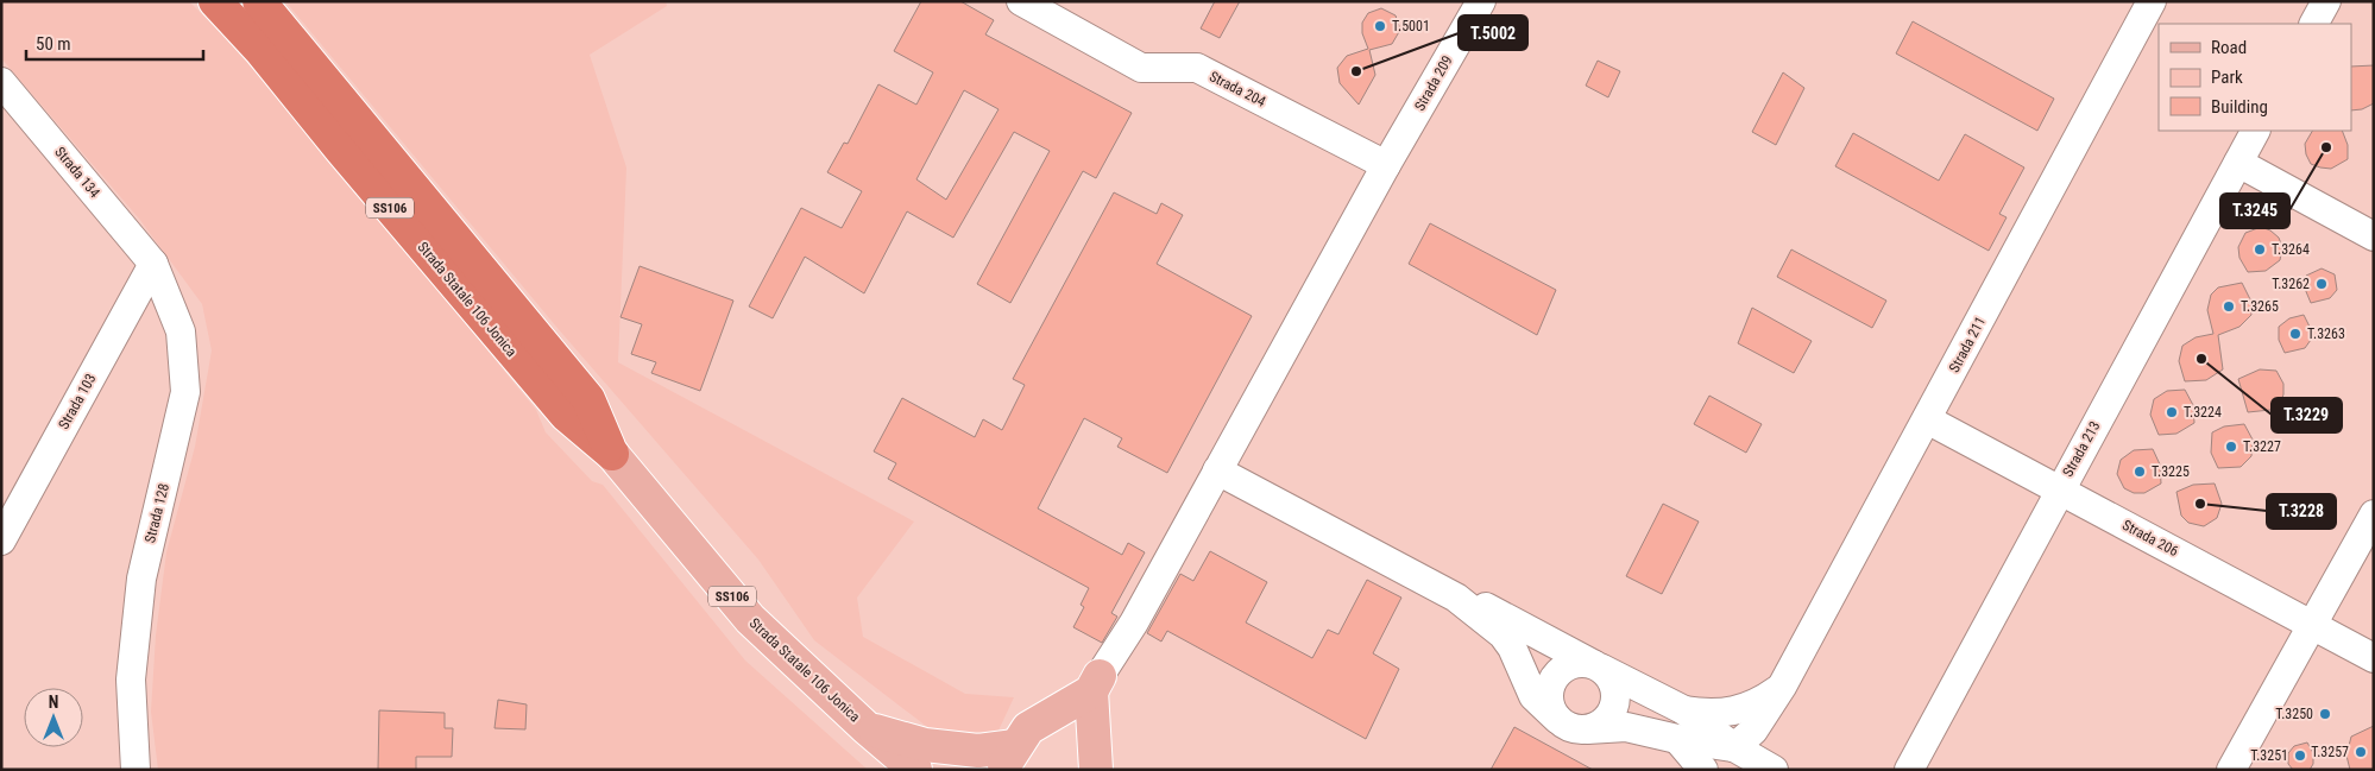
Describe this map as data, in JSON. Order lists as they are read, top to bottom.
{
  "streets": {
    "highway": ["SS106", "Strada Statale 106 Jonica"],
    "lane": [
      "Strada 209",
      "Strada 204",
      "Strada 134",
      "Strada 211",
      "Strada 103",
      "Strada 213",
      "Strada 128",
      "Strada 206"
    ]
  },
  "crossings": [
    ["Strada 209", "Strada 204"],
    ["Strada 134", "Strada 103"],
    ["Strada 134", "Strada 128"],
    ["Strada 211", "Strada 206"],
    ["Strada 103", "Strada 128"],
    ["Strada 213", "Strada 206"]
  ],
  "places": [
    "T.5001",
    "T.5002",
    "T.3245",
    "T.3264",
    "T.3262",
    "T.3265",
    "T.3263",
    "T.3229",
    "T.3224",
    "T.3227",
    "T.3225",
    "T.3228",
    "T.3250",
    "T.3257",
    "T.3251"
  ],
  "legend": ["Road", "Park", "Building"],
  "scale_bar": "50 m",
  "north": "top"
}
